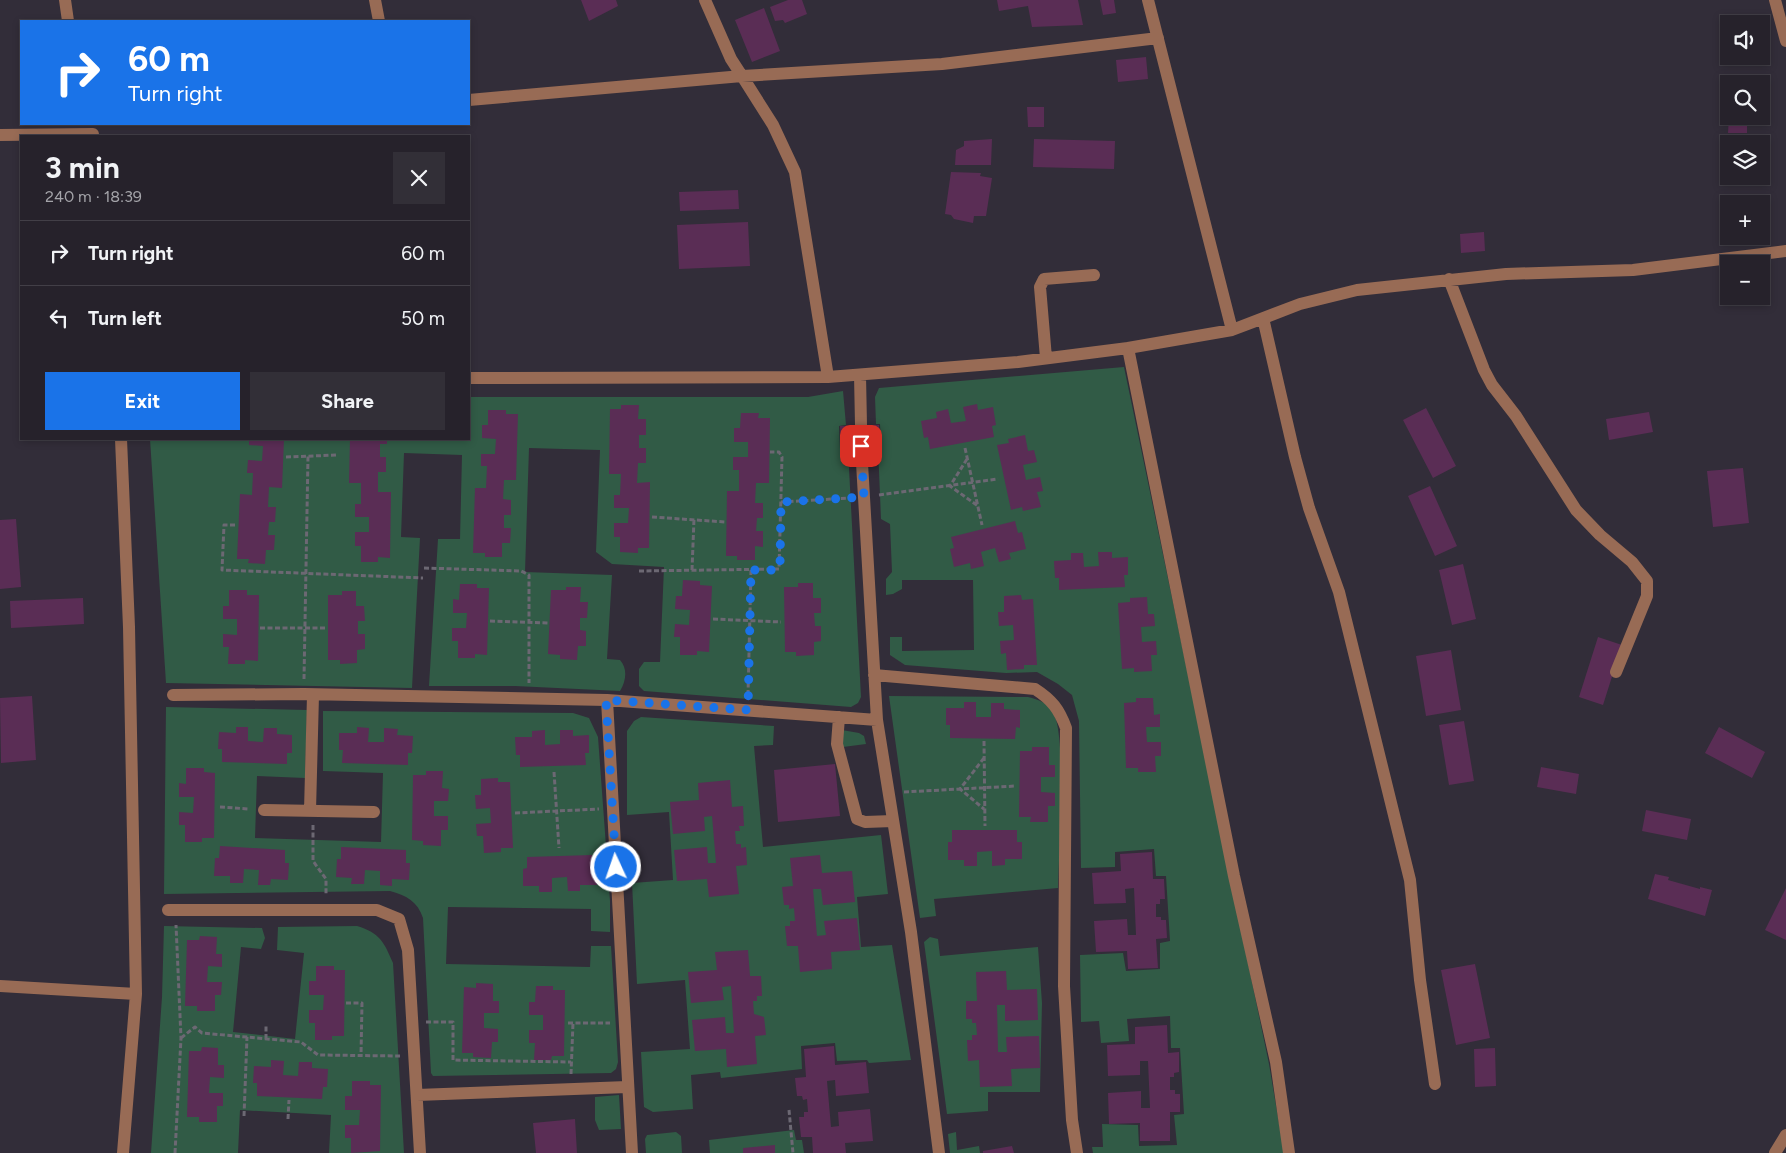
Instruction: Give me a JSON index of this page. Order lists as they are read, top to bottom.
{
  "page": {
    "map_buttons": ["+", "−"],
    "turn": ["60 m", "Turn right"],
    "heading": ["3 min", "240 m · 18:39"],
    "list": [
      {
        "name": "Turn right",
        "value": "60 m"
      },
      {
        "name": "Turn left",
        "value": "50 m"
      }
    ],
    "buttons": ["Exit", "Share"]
  }
}
